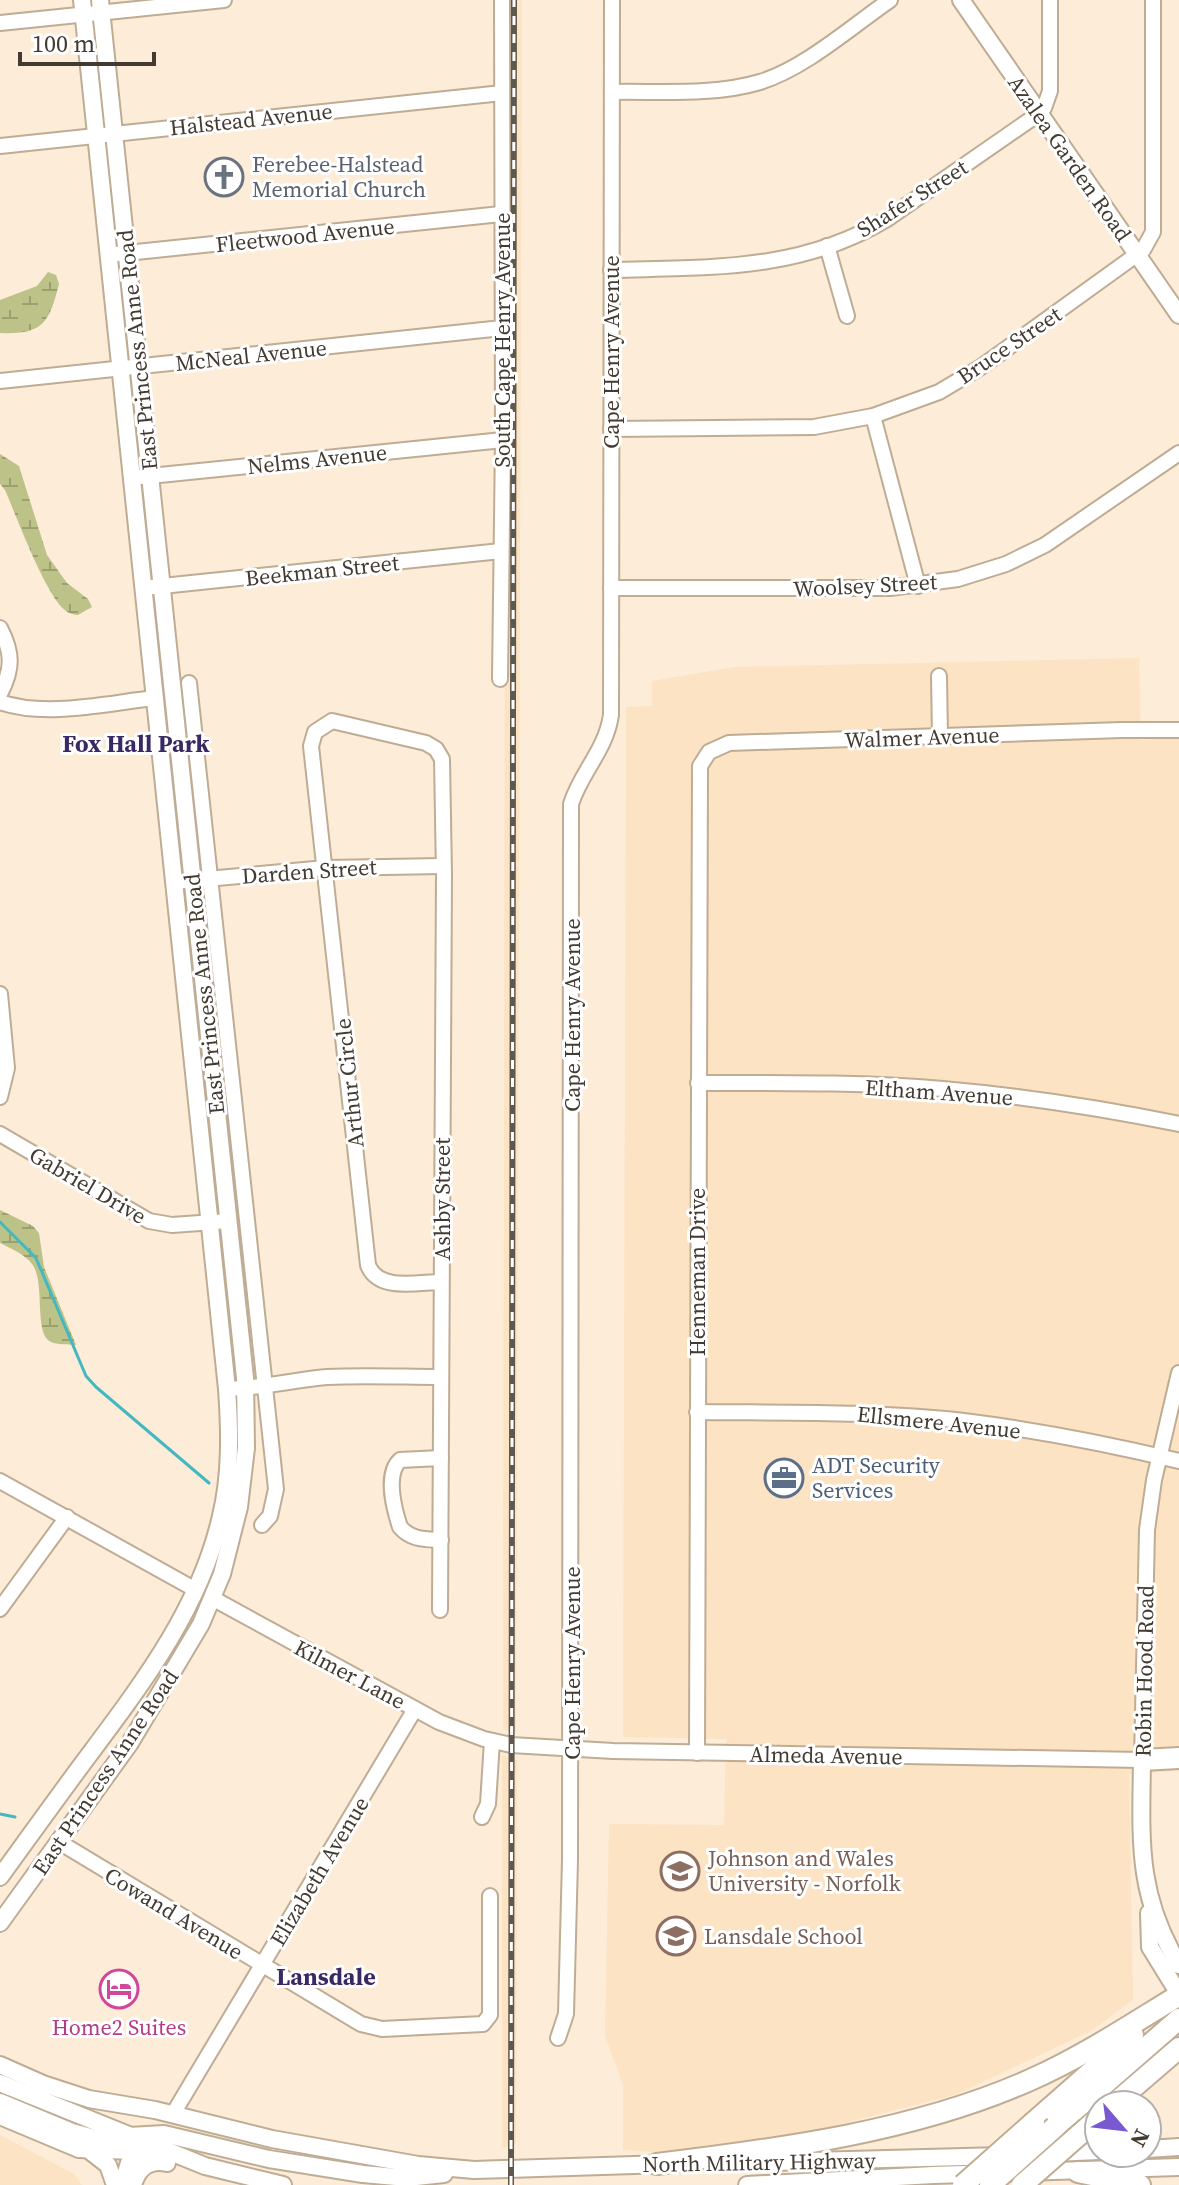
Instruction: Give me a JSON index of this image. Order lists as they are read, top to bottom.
{
  "streets": {
    "main road": [
      "Azalea Garden Road",
      "East Princess Anne Road",
      "Robin Hood Road",
      "North Military Highway"
    ],
    "street": [
      "Halstead Avenue",
      "Shafer Street",
      "Fleetwood Avenue",
      "South Cape Henry Avenue",
      "Bruce Street",
      "Cape Henry Avenue",
      "McNeal Avenue",
      "Nelms Avenue",
      "Beekman Street",
      "Woolsey Street",
      "Walmer Avenue",
      "Darden Street",
      "Arthur Circle",
      "Eltham Avenue",
      "Gabriel Drive",
      "Ashby Street",
      "Henneman Drive",
      "Ellsmere Avenue",
      "Kilmer Lane",
      "Almeda Avenue",
      "Elizabeth Avenue",
      "Cowand Avenue"
    ]
  },
  "crossings": [
    ["Halstead Avenue", "South Cape Henry Avenue"],
    ["Halstead Avenue", "East Princess Anne Road"],
    ["Azalea Garden Road", "Shafer Street"],
    ["Azalea Garden Road", "Bruce Street"],
    ["Shafer Street", "Cape Henry Avenue"],
    ["Fleetwood Avenue", "South Cape Henry Avenue"],
    ["Fleetwood Avenue", "East Princess Anne Road"],
    ["South Cape Henry Avenue", "McNeal Avenue"],
    ["South Cape Henry Avenue", "Nelms Avenue"],
    ["South Cape Henry Avenue", "Beekman Street"],
    ["Bruce Street", "Cape Henry Avenue"],
    ["East Princess Anne Road", "McNeal Avenue"],
    ["East Princess Anne Road", "Nelms Avenue"],
    ["East Princess Anne Road", "Beekman Street"],
    ["East Princess Anne Road", "Darden Street"],
    ["East Princess Anne Road", "Gabriel Drive"],
    ["East Princess Anne Road", "Kilmer Lane"],
    ["East Princess Anne Road", "Cowand Avenue"],
    ["Cape Henry Avenue", "Woolsey Street"],
    ["Cape Henry Avenue", "Almeda Avenue"],
    ["Walmer Avenue", "Henneman Drive"],
    ["Darden Street", "Arthur Circle"],
    ["Darden Street", "Ashby Street"],
    ["Arthur Circle", "Ashby Street"],
    ["Eltham Avenue", "Henneman Drive"],
    ["Henneman Drive", "Ellsmere Avenue"],
    ["Henneman Drive", "Almeda Avenue"],
    ["Ellsmere Avenue", "Robin Hood Road"],
    ["Robin Hood Road", "Almeda Avenue"],
    ["Kilmer Lane", "Almeda Avenue"],
    ["Kilmer Lane", "Elizabeth Avenue"],
    ["Elizabeth Avenue", "Cowand Avenue"],
    ["Elizabeth Avenue", "North Military Highway"]
  ],
  "districts": ["Fox Hall Park", "Lansdale"],
  "places": {
    "church": ["Ferebee-Halstead Memorial Church"],
    "office": ["ADT Security Services"],
    "school or university": ["Johnson and Wales University - Norfolk", "Lansdale School"],
    "hotel": ["Home2 Suites"]
  },
  "scale_bar": "100 m",
  "north": "bottom right"
}
